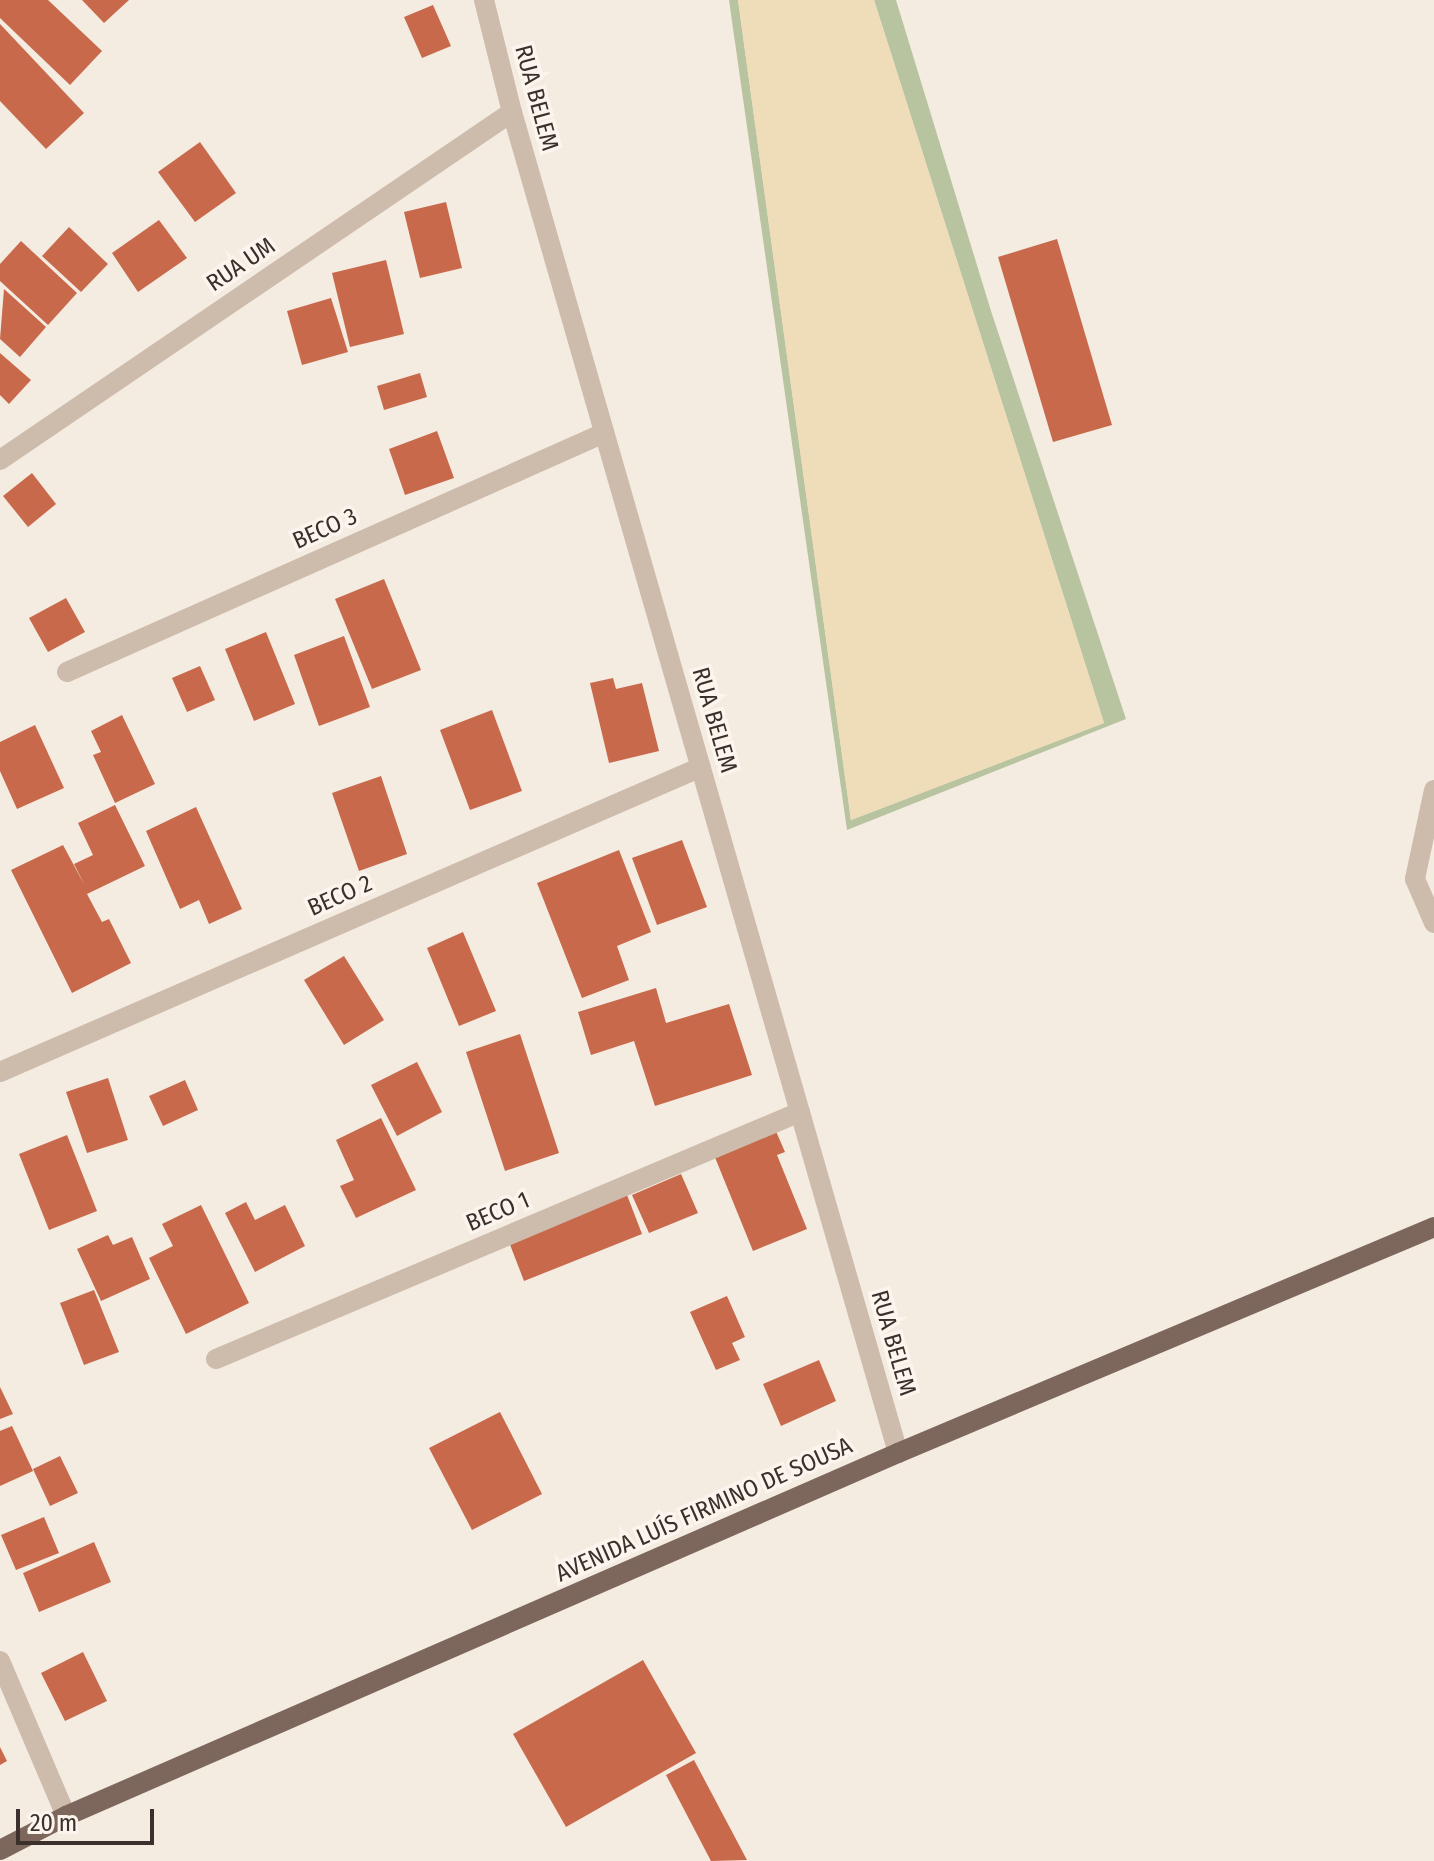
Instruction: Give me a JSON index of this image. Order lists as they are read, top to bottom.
{
  "streets": {
    "main road": ["AVENIDA LUÍS FIRMINO DE SOUSA"],
    "street": [
      "RUA BELEM",
      "RUA UM",
      "BECO 3",
      "BECO 2",
      "BECO 1"
    ]
  },
  "crossings": [
    ["RUA BELEM", "RUA UM"],
    ["RUA BELEM", "BECO 3"],
    ["RUA BELEM", "BECO 2"],
    ["RUA BELEM", "BECO 1"],
    ["RUA BELEM", "AVENIDA LUÍS FIRMINO DE SOUSA"]
  ],
  "scale_bar": "20 m"
}
